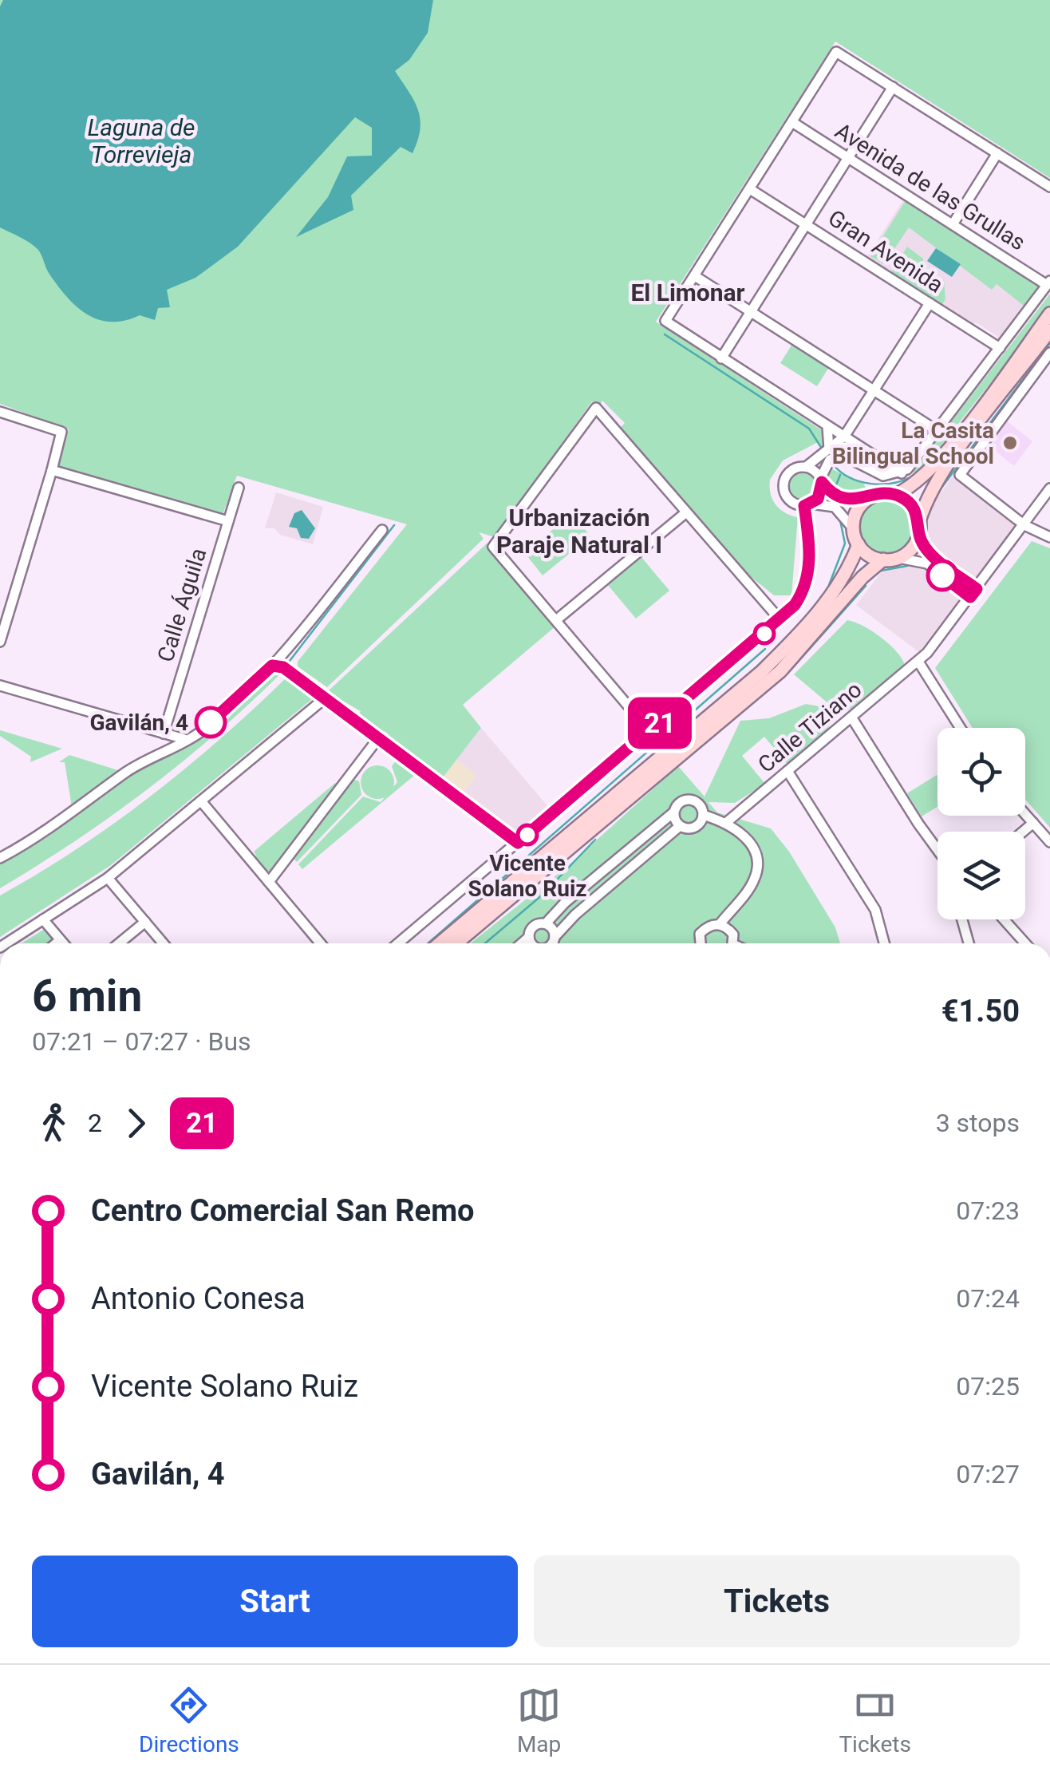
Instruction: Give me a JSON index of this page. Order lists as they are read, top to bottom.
{
  "streets": {
    "street": [
      "Avenida de las Grullas",
      "Gran Avenida",
      "Calle Águila",
      "Calle Tiziano"
    ]
  },
  "districts": ["El Limonar", "Urbanización Paraje Natural I"],
  "water": ["Laguna de Torrevieja"],
  "places": ["La Casita Bilingual School", "Gavilán, 4", "Vicente Solano Ruiz"],
  "lines": ["bus line 21"],
  "page": {
    "on_map": "21",
    "heading": ["6 min", "07:21 – 07:27 · Bus", "€1.50"],
    "legs": ["2", "21", "3 stops"],
    "list": [
      {
        "name": "Centro Comercial San Remo",
        "value": "07:23"
      },
      {
        "name": "Antonio Conesa",
        "value": "07:24"
      },
      {
        "name": "Vicente Solano Ruiz",
        "value": "07:25"
      },
      {
        "name": "Gavilán, 4",
        "value": "07:27"
      }
    ],
    "buttons": ["Start", "Tickets"],
    "tabs": ["Directions", "Map", "Tickets"]
  }
}
